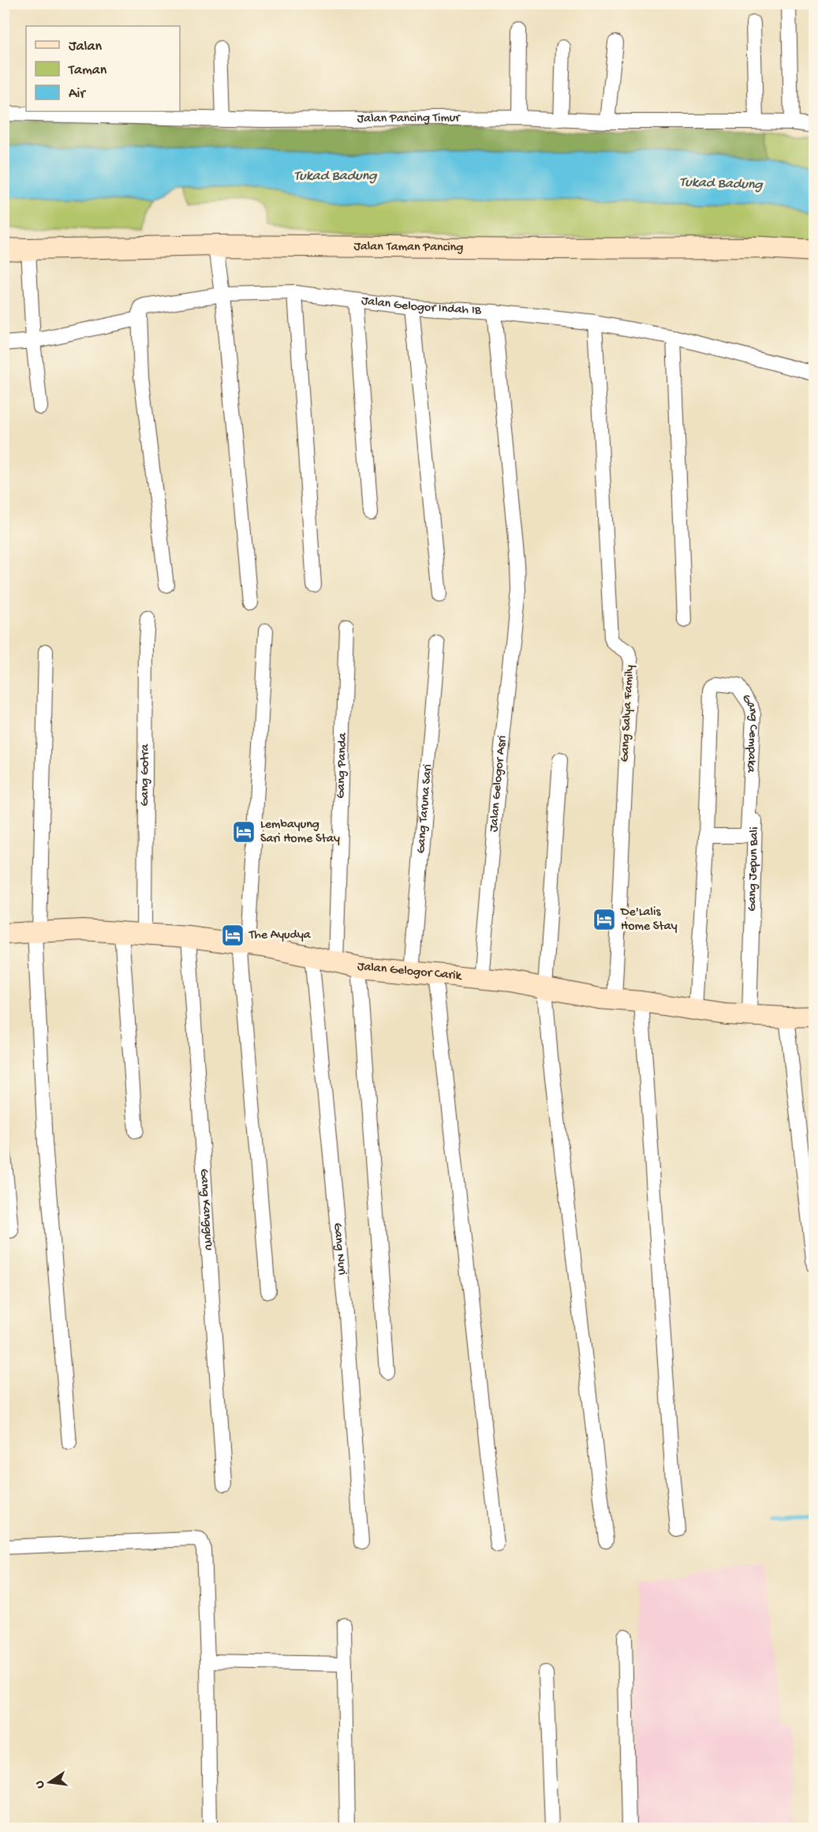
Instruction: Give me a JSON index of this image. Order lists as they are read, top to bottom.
{
  "streets": {
    "street": [
      "Jalan Pancing Timur",
      "Jalan Taman Pancing",
      "Jalan Gelogor Indah IB",
      "Gang Salya Family",
      "Gang Cempaka",
      "Gang Panda",
      "Gang Gotra",
      "Jalan Gelogor Asri",
      "Gang Taruna Sari",
      "Gang Jepun Bali",
      "Jalan Gelogor Carik",
      "Gang Kangguru",
      "Gang Nuri"
    ]
  },
  "crossings": [
    ["Jalan Gelogor Indah IB", "Gang Salya Family"],
    ["Jalan Gelogor Indah IB", "Jalan Gelogor Asri"],
    ["Gang Salya Family", "Jalan Gelogor Carik"],
    ["Gang Cempaka", "Jalan Gelogor Carik"],
    ["Gang Panda", "Jalan Gelogor Carik"],
    ["Gang Gotra", "Jalan Gelogor Carik"],
    ["Jalan Gelogor Asri", "Jalan Gelogor Carik"],
    ["Gang Taruna Sari", "Jalan Gelogor Carik"],
    ["Gang Jepun Bali", "Jalan Gelogor Carik"],
    ["Jalan Gelogor Carik", "Gang Kangguru"],
    ["Jalan Gelogor Carik", "Gang Nuri"]
  ],
  "water": ["Tukad Badung"],
  "places": {
    "hotel": ["Lembayung Sari Home Stay", "De'Lalis Home Stay", "The Ayudya"]
  },
  "legend": ["Jalan", "Taman", "Air"],
  "north": "left"
}
